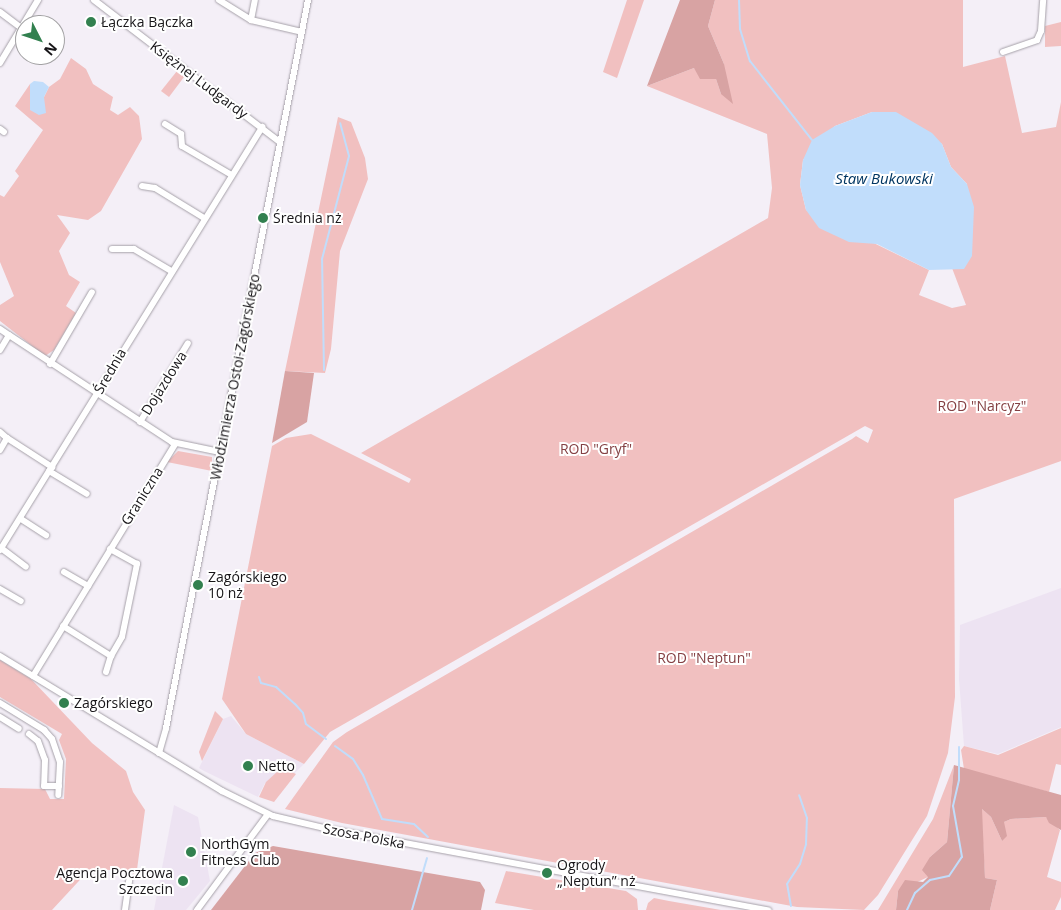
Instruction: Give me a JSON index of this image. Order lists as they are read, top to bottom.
{
  "streets": {
    "street": [
      "Księżnej Ludgardy",
      "Średnia",
      "Włodzimierza Ostoi-Zagórskiego",
      "Dojazdowa",
      "Graniczna",
      "Szosa Polska"
    ]
  },
  "crossings": [
    ["Księżnej Ludgardy", "Średnia"],
    ["Księżnej Ludgardy", "Włodzimierza Ostoi-Zagórskiego"],
    ["Średnia", "Dojazdowa"],
    ["Włodzimierza Ostoi-Zagórskiego", "Dojazdowa"],
    ["Włodzimierza Ostoi-Zagórskiego", "Szosa Polska"],
    ["Dojazdowa", "Graniczna"],
    ["Graniczna", "Szosa Polska"]
  ],
  "water": ["Staw Bukowski"],
  "parks": ["ROD \"Narcyz\"", "ROD \"Gryf\"", "ROD \"Neptun\""],
  "places": [
    "Łączka Bączka",
    "Średnia nż",
    "Zagórskiego 10 nż",
    "Zagórskiego",
    "Netto",
    "NorthGym Fitness Club",
    "Ogrody „Neptun” nż",
    "Agencja Pocztowa Szczecin"
  ],
  "north": "bottom right"
}
